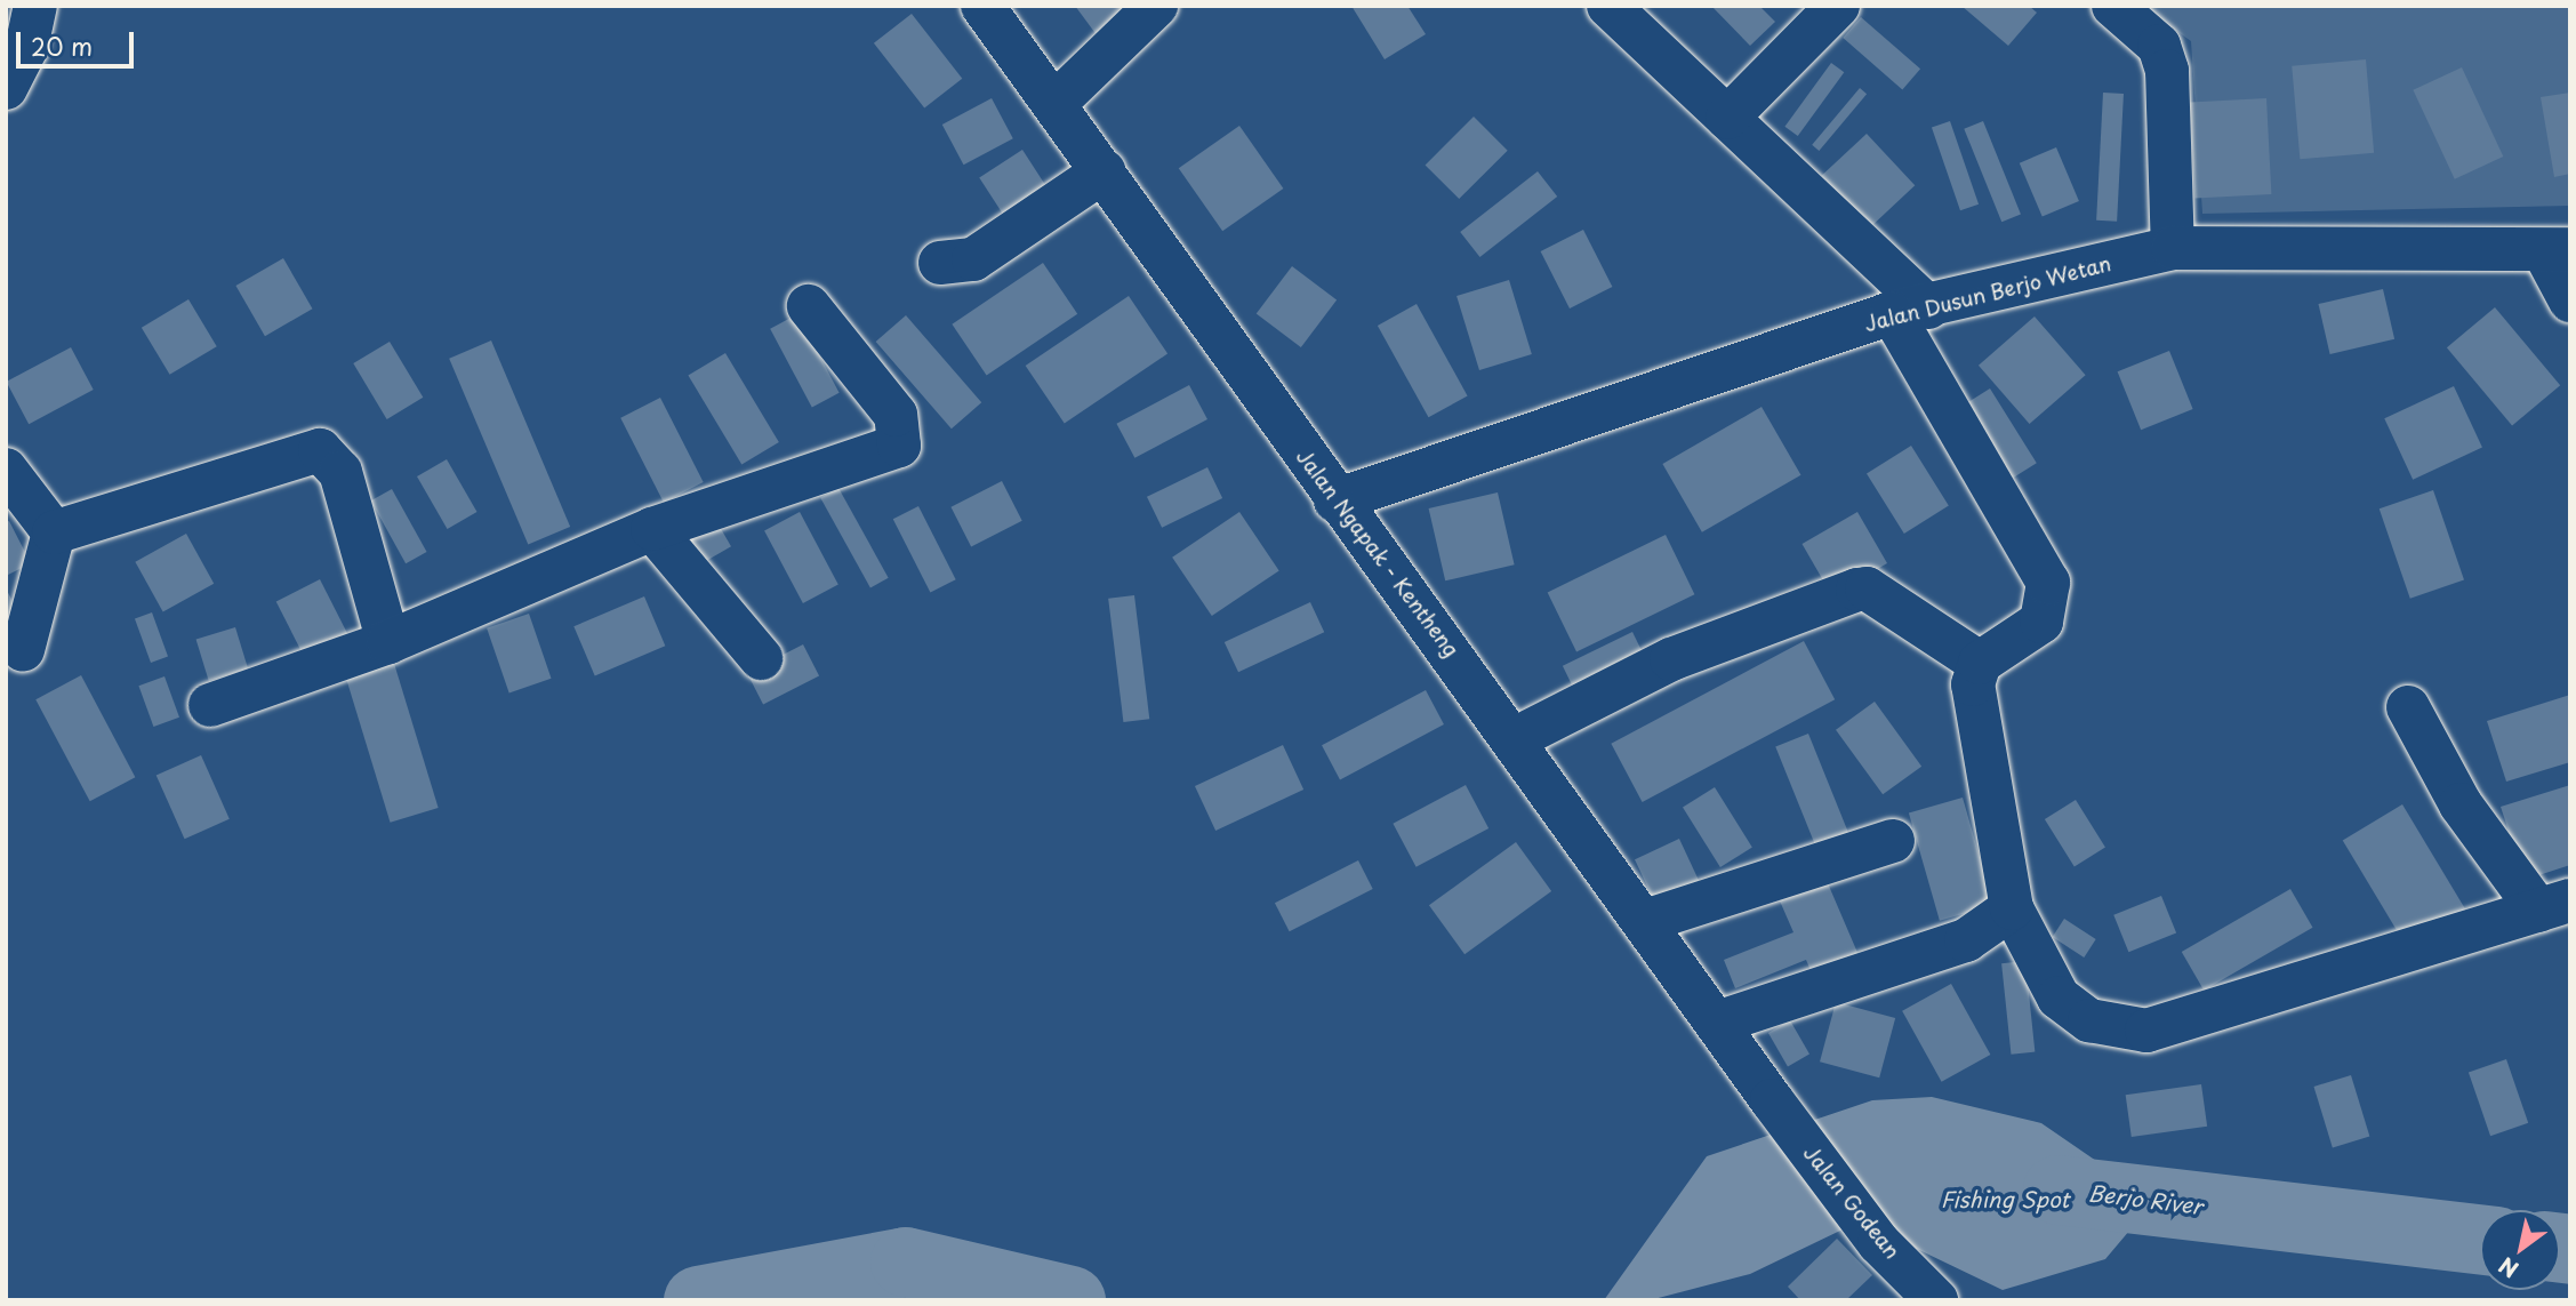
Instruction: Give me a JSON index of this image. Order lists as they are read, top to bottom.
{
  "streets": {
    "street": ["Jalan Dusun Berjo Wetan", "Jalan Ngapak - Kentheng", "Jalan Godean"]
  },
  "crossings": [
    ["Jalan Dusun Berjo Wetan", "Jalan Ngapak - Kentheng"],
    ["Jalan Ngapak - Kentheng", "Jalan Godean"]
  ],
  "water": ["Fishing Spot", "Berjo River"],
  "scale_bar": "20 m",
  "north": "bottom left"
}
